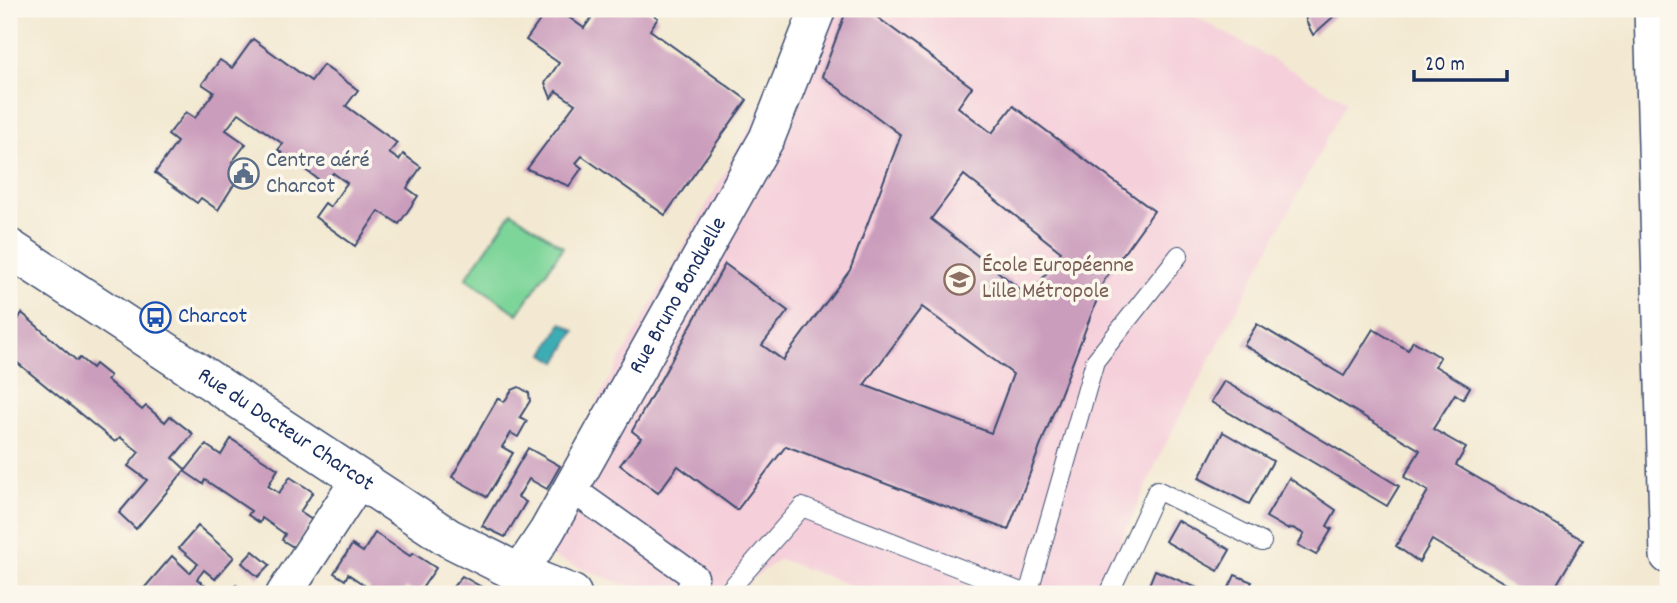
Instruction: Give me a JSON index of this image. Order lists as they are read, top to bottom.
{
  "streets": {
    "street": ["Rue Bruno Bonduelle", "Rue du Docteur Charcot"]
  },
  "crossings": [
    ["Rue Bruno Bonduelle", "Rue du Docteur Charcot"]
  ],
  "places": {
    "public building": ["Centre aéré Charcot"],
    "school or university": ["École Européenne Lille Métropole"],
    "bus stop": ["Charcot"]
  },
  "scale_bar": "20 m"
}
